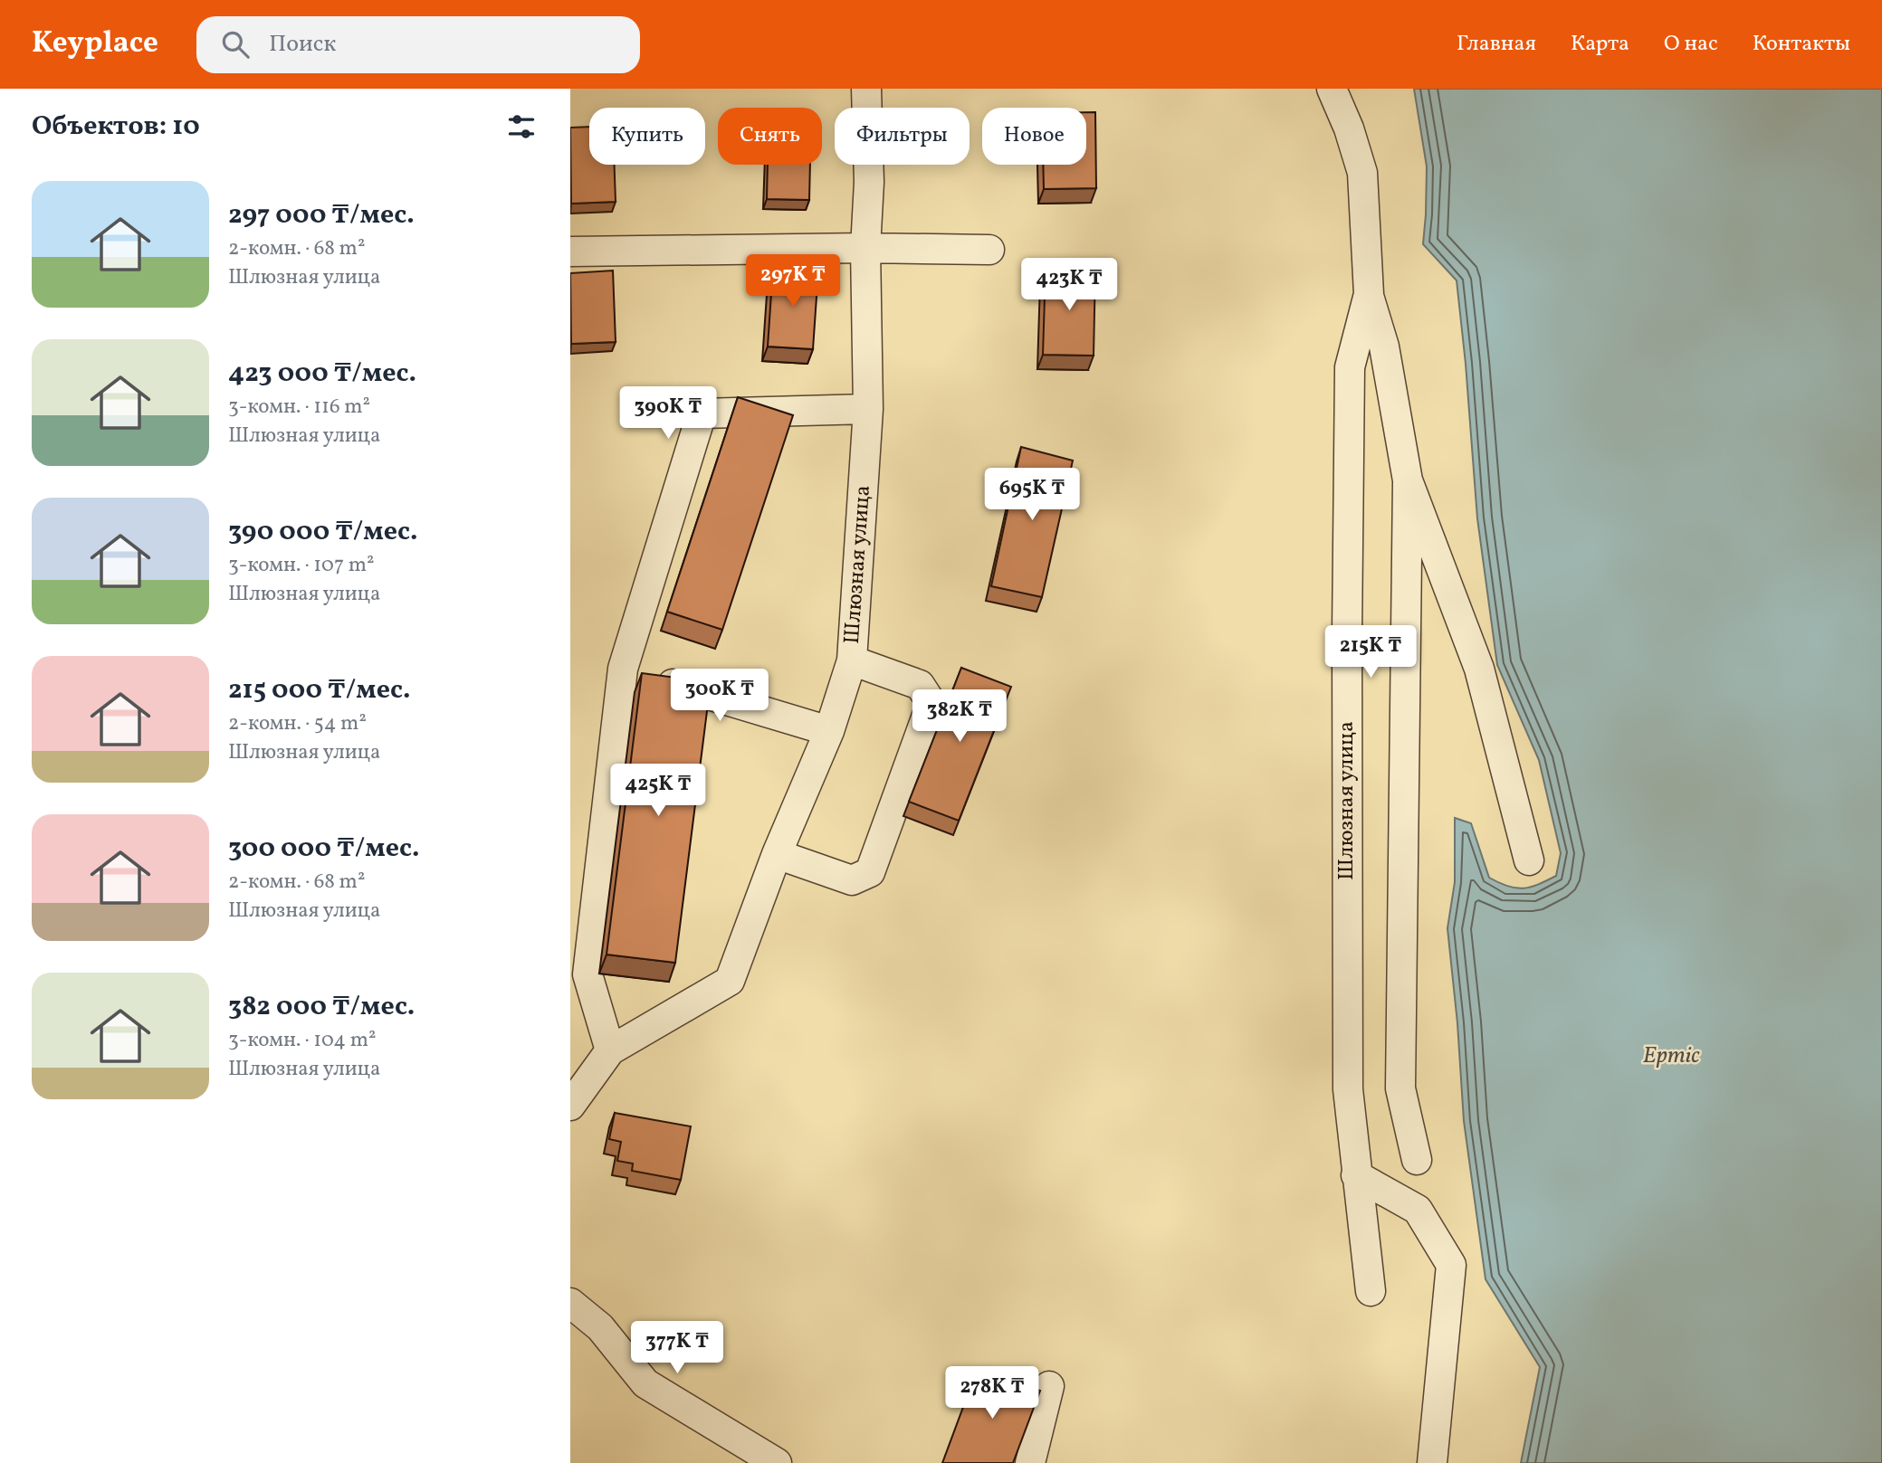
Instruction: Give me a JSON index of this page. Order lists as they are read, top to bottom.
{
  "streets": {
    "street": ["Шлюзная улица"]
  },
  "water": ["Ертіс"],
  "page": {
    "header": "Keyplace",
    "search": "Поиск",
    "nav": [
      "Главная",
      "Карта",
      "О нас",
      "Контакты"
    ],
    "heading": "Объектов: 10",
    "chip": [
      "Купить",
      "Снять",
      "Фильтры",
      "Новое"
    ],
    "list": [
      {
        "name": "297 000 ₸/мес.",
        "note": "2-комн. · 68 m² · Шлюзная улица"
      },
      {
        "name": "423 000 ₸/мес.",
        "note": "3-комн. · 116 m² · Шлюзная улица"
      },
      {
        "name": "390 000 ₸/мес.",
        "note": "3-комн. · 107 m² · Шлюзная улица"
      },
      {
        "name": "215 000 ₸/мес.",
        "note": "2-комн. · 54 m² · Шлюзная улица"
      },
      {
        "name": "300 000 ₸/мес.",
        "note": "2-комн. · 68 m² · Шлюзная улица"
      },
      {
        "name": "382 000 ₸/мес.",
        "note": "3-комн. · 104 m² · Шлюзная улица"
      }
    ],
    "price": [
      "297K ₸",
      "423K ₸",
      "390K ₸",
      "695K ₸",
      "215K ₸",
      "300K ₸",
      "382K ₸",
      "425K ₸",
      "377K ₸",
      "278K ₸"
    ]
  }
}
